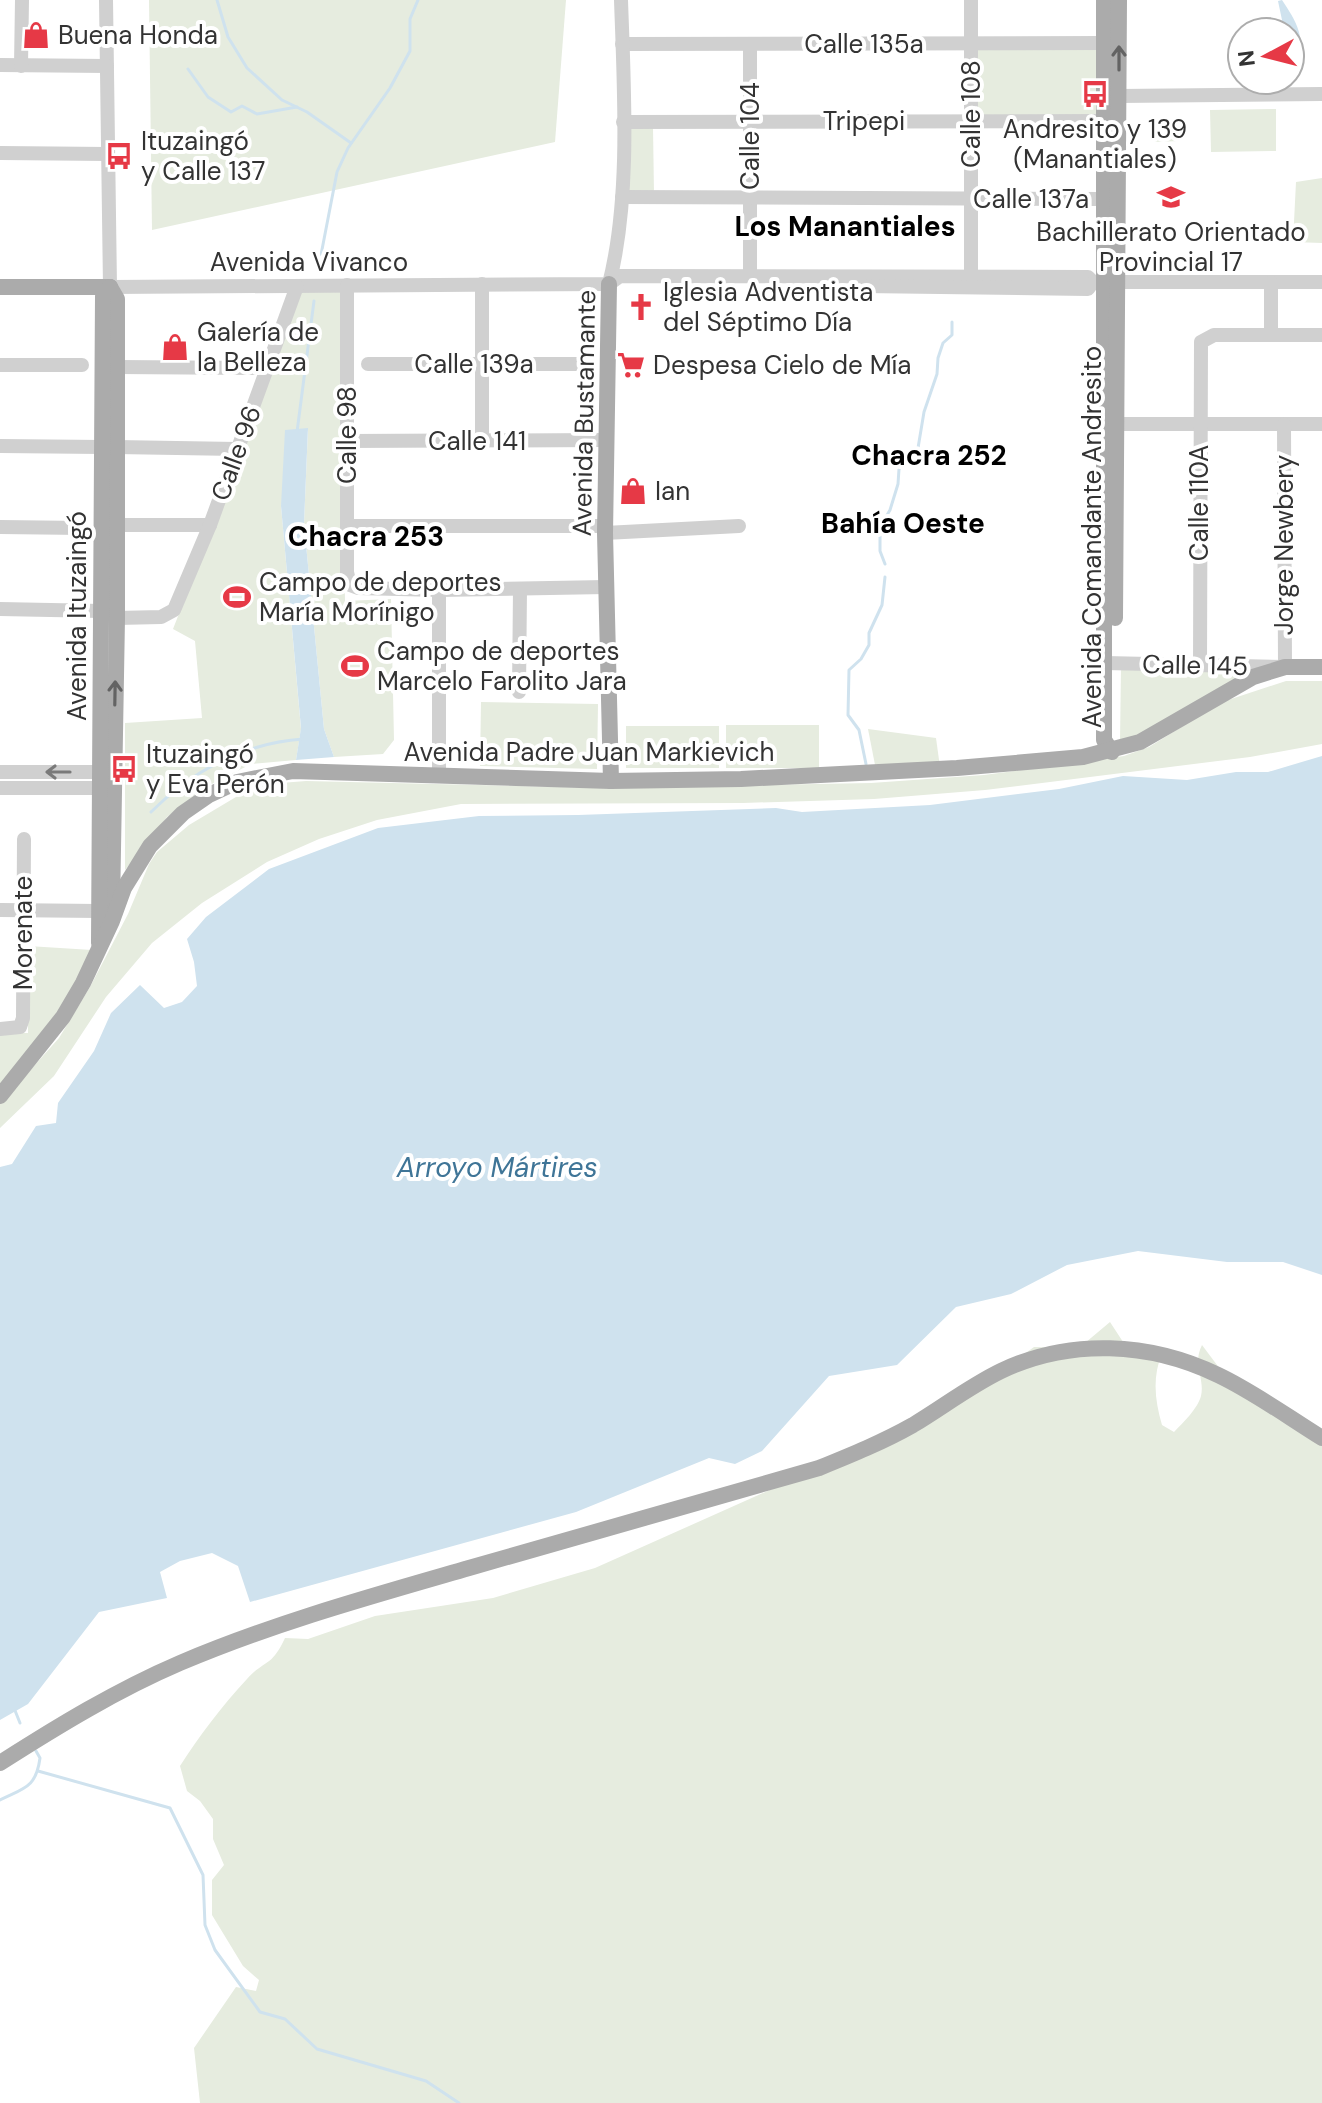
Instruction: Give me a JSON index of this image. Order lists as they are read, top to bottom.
{
  "streets": {
    "main road": [
      "Avenida Vivanco",
      "Avenida Bustamante",
      "Avenida Comandante Andresito",
      "Avenida Ituzaingó",
      "Avenida Padre Juan Markievich"
    ],
    "street": [
      "Calle 135a",
      "Calle 108",
      "Tripepi",
      "Calle 104",
      "Calle 137a",
      "Calle 139a",
      "Calle 98",
      "Calle 141",
      "Calle 96",
      "Calle 110A",
      "Jorge Newbery",
      "Calle 145",
      "Morenate"
    ]
  },
  "crossings": [
    ["Calle 135a", "Calle 108"],
    ["Calle 135a", "Calle 104"],
    ["Calle 135a", "Avenida Bustamante"],
    ["Calle 135a", "Avenida Comandante Andresito"],
    ["Calle 108", "Tripepi"],
    ["Calle 108", "Calle 137a"],
    ["Calle 108", "Avenida Vivanco"],
    ["Tripepi", "Calle 104"],
    ["Tripepi", "Avenida Bustamante"],
    ["Tripepi", "Avenida Comandante Andresito"],
    ["Calle 104", "Calle 137a"],
    ["Calle 104", "Avenida Vivanco"],
    ["Calle 137a", "Avenida Bustamante"],
    ["Calle 137a", "Avenida Comandante Andresito"],
    ["Avenida Vivanco", "Avenida Bustamante"],
    ["Avenida Vivanco", "Calle 98"],
    ["Avenida Vivanco", "Calle 96"],
    ["Avenida Vivanco", "Avenida Comandante Andresito"],
    ["Avenida Vivanco", "Avenida Ituzaingó"],
    ["Avenida Bustamante", "Calle 141"],
    ["Avenida Bustamante", "Avenida Padre Juan Markievich"],
    ["Calle 98", "Calle 141"],
    ["Calle 96", "Avenida Ituzaingó"],
    ["Calle 110A", "Calle 145"],
    ["Avenida Comandante Andresito", "Calle 145"],
    ["Avenida Comandante Andresito", "Avenida Padre Juan Markievich"],
    ["Jorge Newbery", "Calle 145"],
    ["Jorge Newbery", "Avenida Padre Juan Markievich"],
    ["Avenida Ituzaingó", "Avenida Padre Juan Markievich"],
    ["Calle 145", "Avenida Padre Juan Markievich"]
  ],
  "districts": [
    "Los Manantiales",
    "Chacra 252",
    "Bahía Oeste",
    "Chacra 253"
  ],
  "water": ["Arroyo Mártires"],
  "places": {
    "shop": ["Buena Honda", "Galería de la Belleza", "Ian"],
    "bus stop": ["Andresito y 139 (Manantiales)", "Ituzaingó y Calle 137", "Ituzaingó y Eva Perón"],
    "school or university": ["Bachillerato Orientado Provincial 17"],
    "church": ["Iglesia Adventista del Séptimo Día"],
    "supermarket": ["Despesa Cielo de Mía"],
    "sports": ["Campo de deportes María Morínigo", "Campo de deportes Marcelo Farolito Jara"]
  },
  "north": "left"
}
